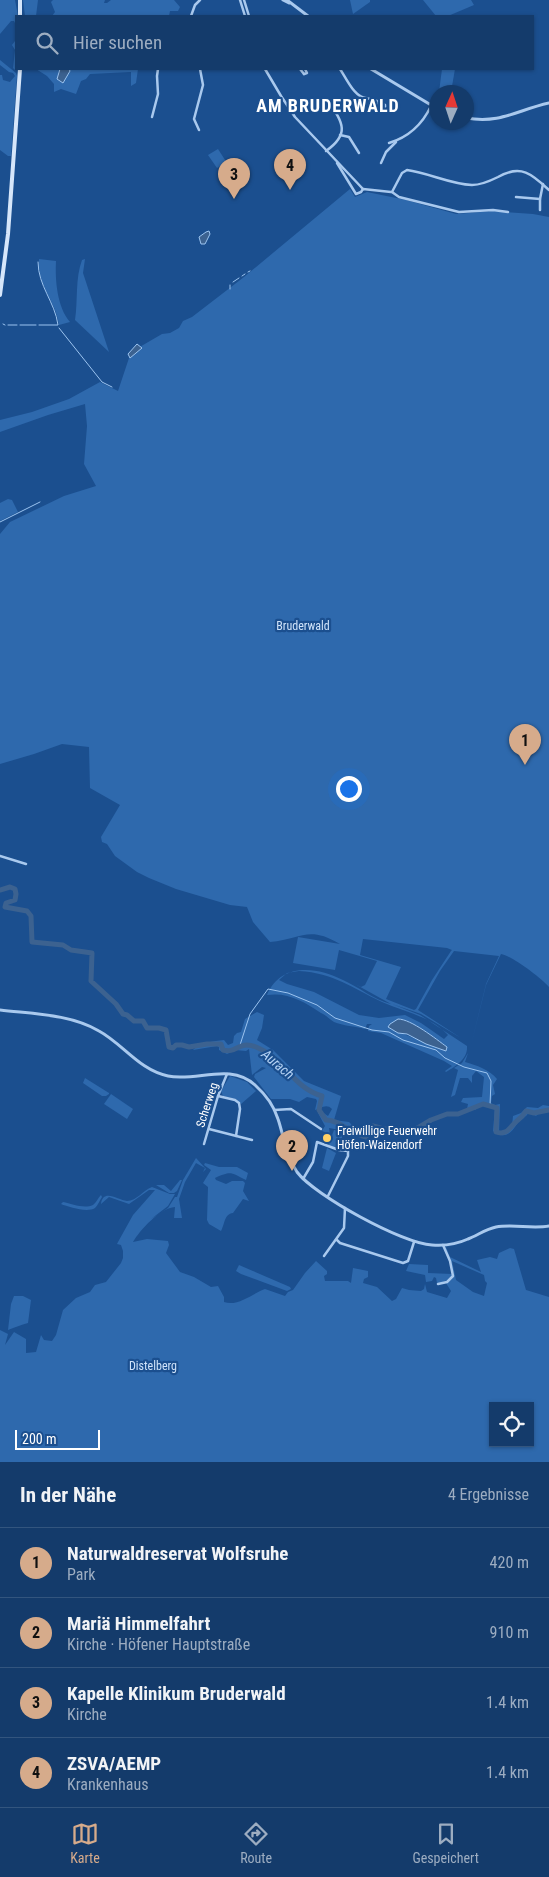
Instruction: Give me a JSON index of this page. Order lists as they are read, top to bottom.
{
  "streets": {
    "street": ["Scherweg"]
  },
  "districts": ["AM BRUDERWALD"],
  "water": ["Aurach"],
  "parks": ["Bruderwald", "Distelberg"],
  "places": ["Freiwillige Feuerwehr Höfen-Waizendorf"],
  "scale_bar": "200 m",
  "north": "top",
  "page": {
    "search": "Hier suchen",
    "pins": [
      "4",
      "3",
      "1",
      "2"
    ],
    "scale": "200 m",
    "heading": ["In der Nähe", "4 Ergebnisse"],
    "list": [
      {
        "mark": "1",
        "name": "Naturwaldreservat Wolfsruhe",
        "note": "Park",
        "value": "420 m"
      },
      {
        "mark": "2",
        "name": "Mariä Himmelfahrt",
        "note": "Kirche · Höfener Hauptstraße",
        "value": "910 m"
      },
      {
        "mark": "3",
        "name": "Kapelle Klinikum Bruderwald",
        "note": "Kirche",
        "value": "1.4 km"
      },
      {
        "mark": "4",
        "name": "ZSVA/AEMP",
        "note": "Krankenhaus",
        "value": "1.4 km"
      }
    ],
    "nav": ["Karte", "Route", "Gespeichert"]
  }
}
